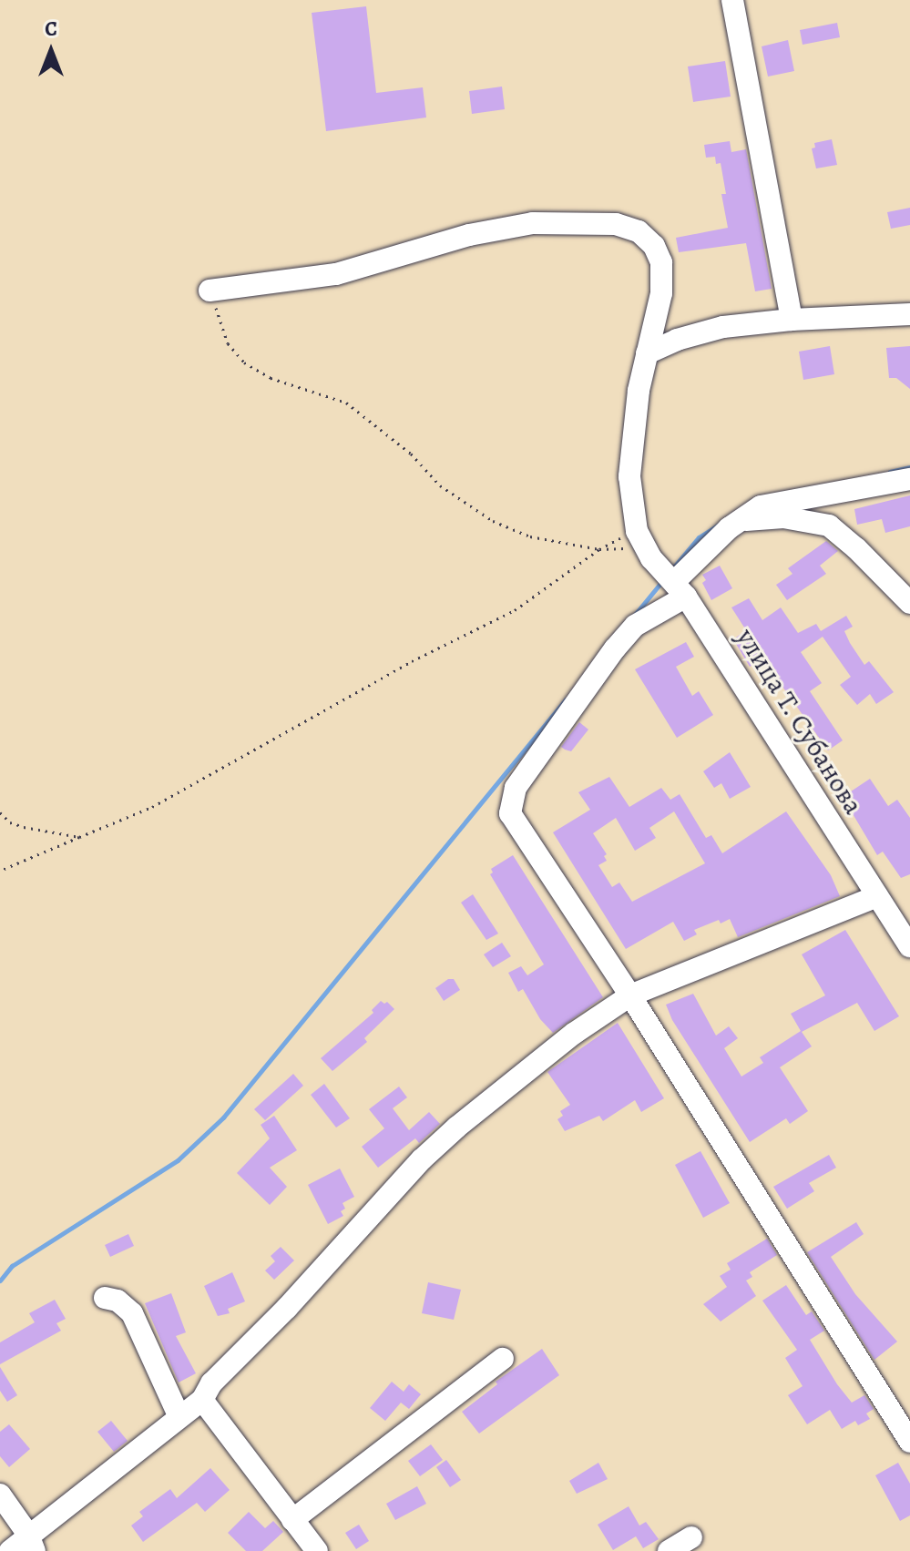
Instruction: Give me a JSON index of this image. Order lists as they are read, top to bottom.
{
  "streets": {
    "street": ["улица Т. Субанова"]
  },
  "north": "top"
}
